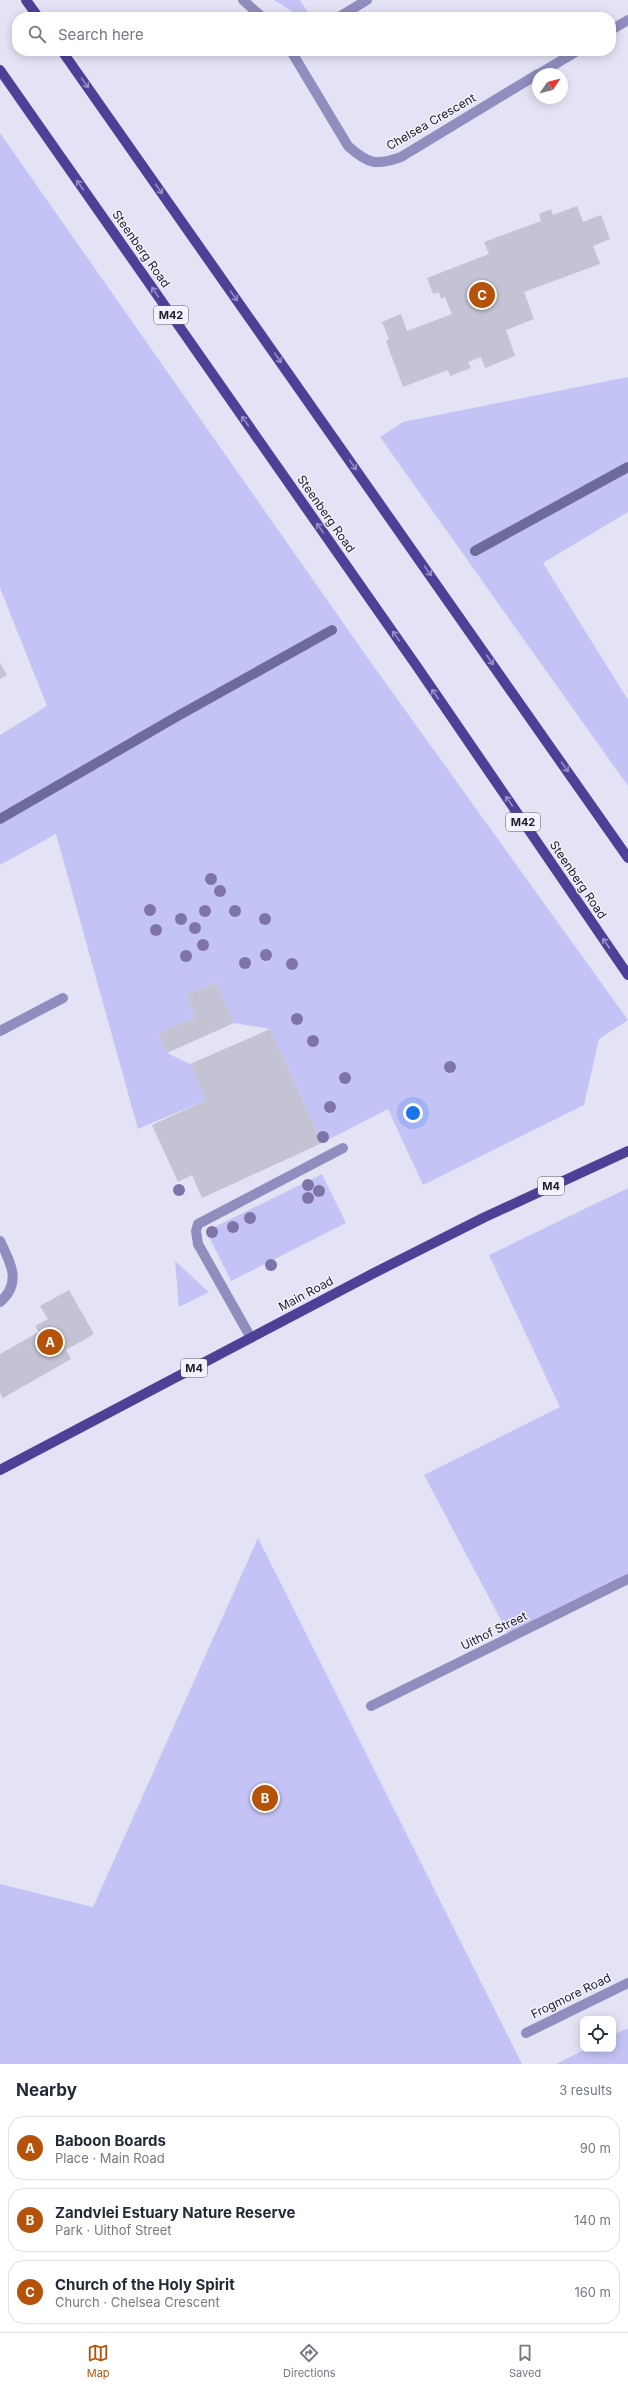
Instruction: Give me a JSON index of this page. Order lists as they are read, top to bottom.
{
  "streets": {
    "main road": [
      "Steenberg Road",
      "M42",
      "M4",
      "Main Road"
    ],
    "street": ["Chelsea Crescent", "Uithof Street", "Frogmore Road"]
  },
  "north": "top right",
  "page": {
    "search": "Search here",
    "pins": ["C", "A", "B"],
    "heading": ["Nearby", "3 results"],
    "list": [
      {
        "mark": "A",
        "name": "Baboon Boards",
        "note": "Place · Main Road",
        "value": "90 m"
      },
      {
        "mark": "B",
        "name": "Zandvlei Estuary Nature Reserve",
        "note": "Park · Uithof Street",
        "value": "140 m"
      },
      {
        "mark": "C",
        "name": "Church of the Holy Spirit",
        "note": "Church · Chelsea Crescent",
        "value": "160 m"
      }
    ],
    "nav": ["Map", "Directions", "Saved"]
  }
}
